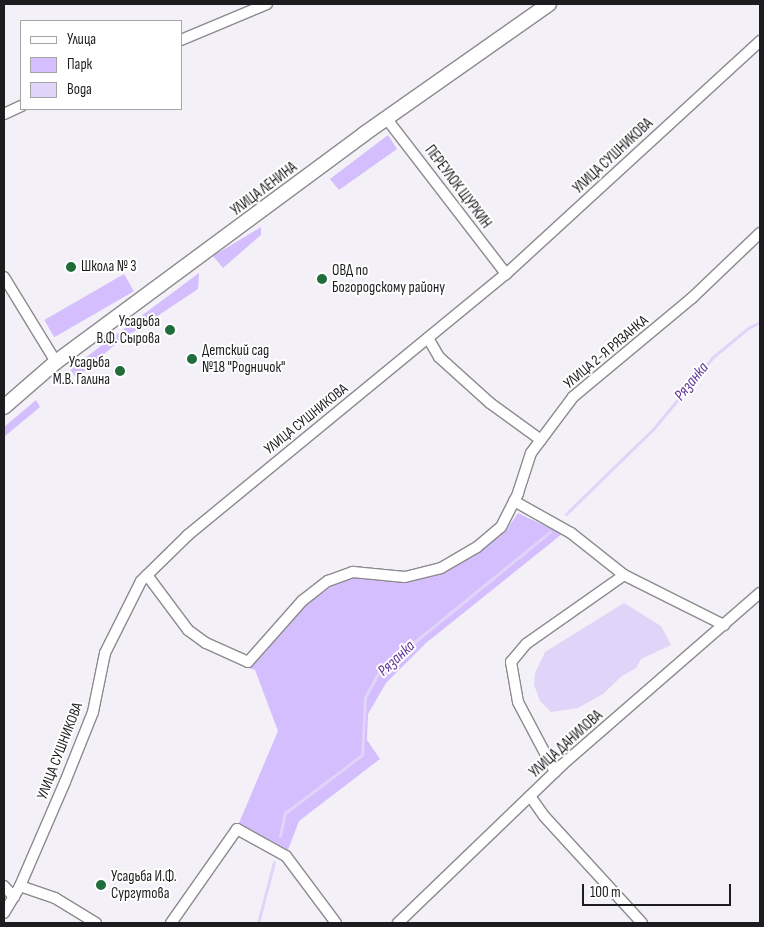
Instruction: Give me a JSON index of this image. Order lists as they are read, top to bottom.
{
  "streets": {
    "main road": ["УЛИЦА ЛЕНИНА"],
    "street": [
      "УЛИЦА СУШНИКОВА",
      "ПЕРЕУЛОК ЩУРКИН",
      "УЛИЦА 2-Я РЯЗАНКА",
      "УЛИЦА ДАНИЛОВА"
    ]
  },
  "crossings": [
    ["УЛИЦА СУШНИКОВА", "ПЕРЕУЛОК ЩУРКИН"],
    ["УЛИЦА СУШНИКОВА", "УЛИЦА 2-Я РЯЗАНКА"],
    ["ПЕРЕУЛОК ЩУРКИН", "УЛИЦА ЛЕНИНА"]
  ],
  "water": ["Рязанка"],
  "places": [
    "Школа № 3",
    "ОВД по Богородскому району",
    "Усадьба В.Ф. Сырова",
    "Детский сад №18 \"Родничок\"",
    "Усадьба М.В. Галина",
    "Усадьба И.Ф. Сургутова"
  ],
  "legend": ["Улица", "Парк", "Вода"],
  "scale_bar": "100 m"
}
